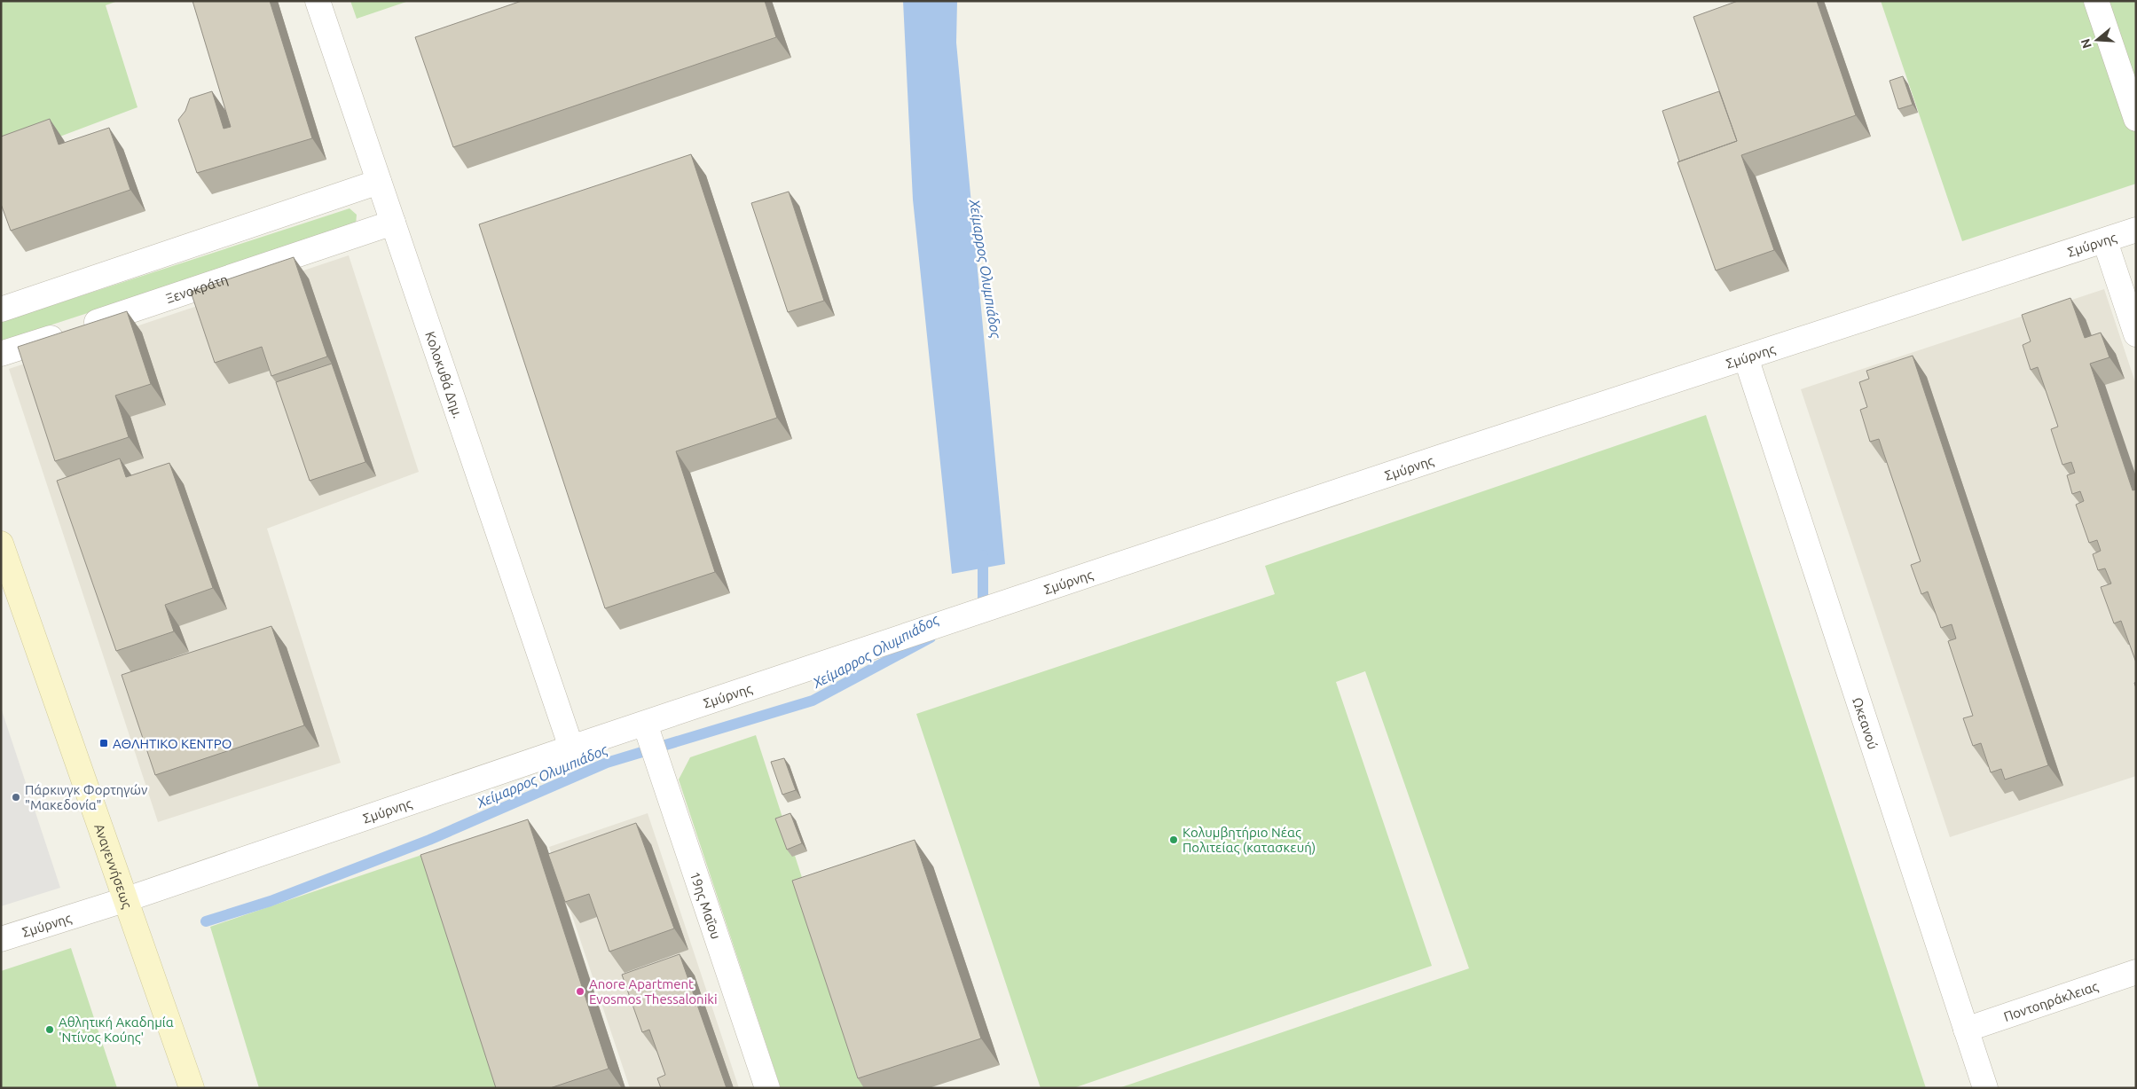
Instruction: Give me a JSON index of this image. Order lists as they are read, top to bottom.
{
  "streets": {
    "street": [
      "Σμύρνης",
      "Ξενοκράτη",
      "Κολοκυθά Δημ.",
      "Ωκεανού",
      "Αναγεννήσεως",
      "19ης Μαΐου",
      "Ποντοηράκλειας"
    ]
  },
  "crossings": [
    ["Σμύρνης", "Κολοκυθά Δημ."],
    ["Σμύρνης", "Ωκεανού"],
    ["Σμύρνης", "Αναγεννήσεως"],
    ["Σμύρνης", "19ης Μαΐου"],
    ["Ξενοκράτη", "Κολοκυθά Δημ."],
    ["Ωκεανού", "Ποντοηράκλειας"]
  ],
  "water": ["Χείμαρρος Ολυμπιάδος"],
  "places": {
    "transit": ["ΑΘΛΗΤΙΚΟ ΚΕΝΤΡΟ"],
    "other": [
      "Πάρκινγκ Φορτηγών \"Μακεδονία\"",
      "Κολυμβητήριο Νέας Πολιτείας (κατασκευή)",
      "Anore Apartment Evosmos Thessaloniki",
      "Αθλητική Ακαδημία 'Ντίνος Κούης'"
    ]
  },
  "north": "left"
}
